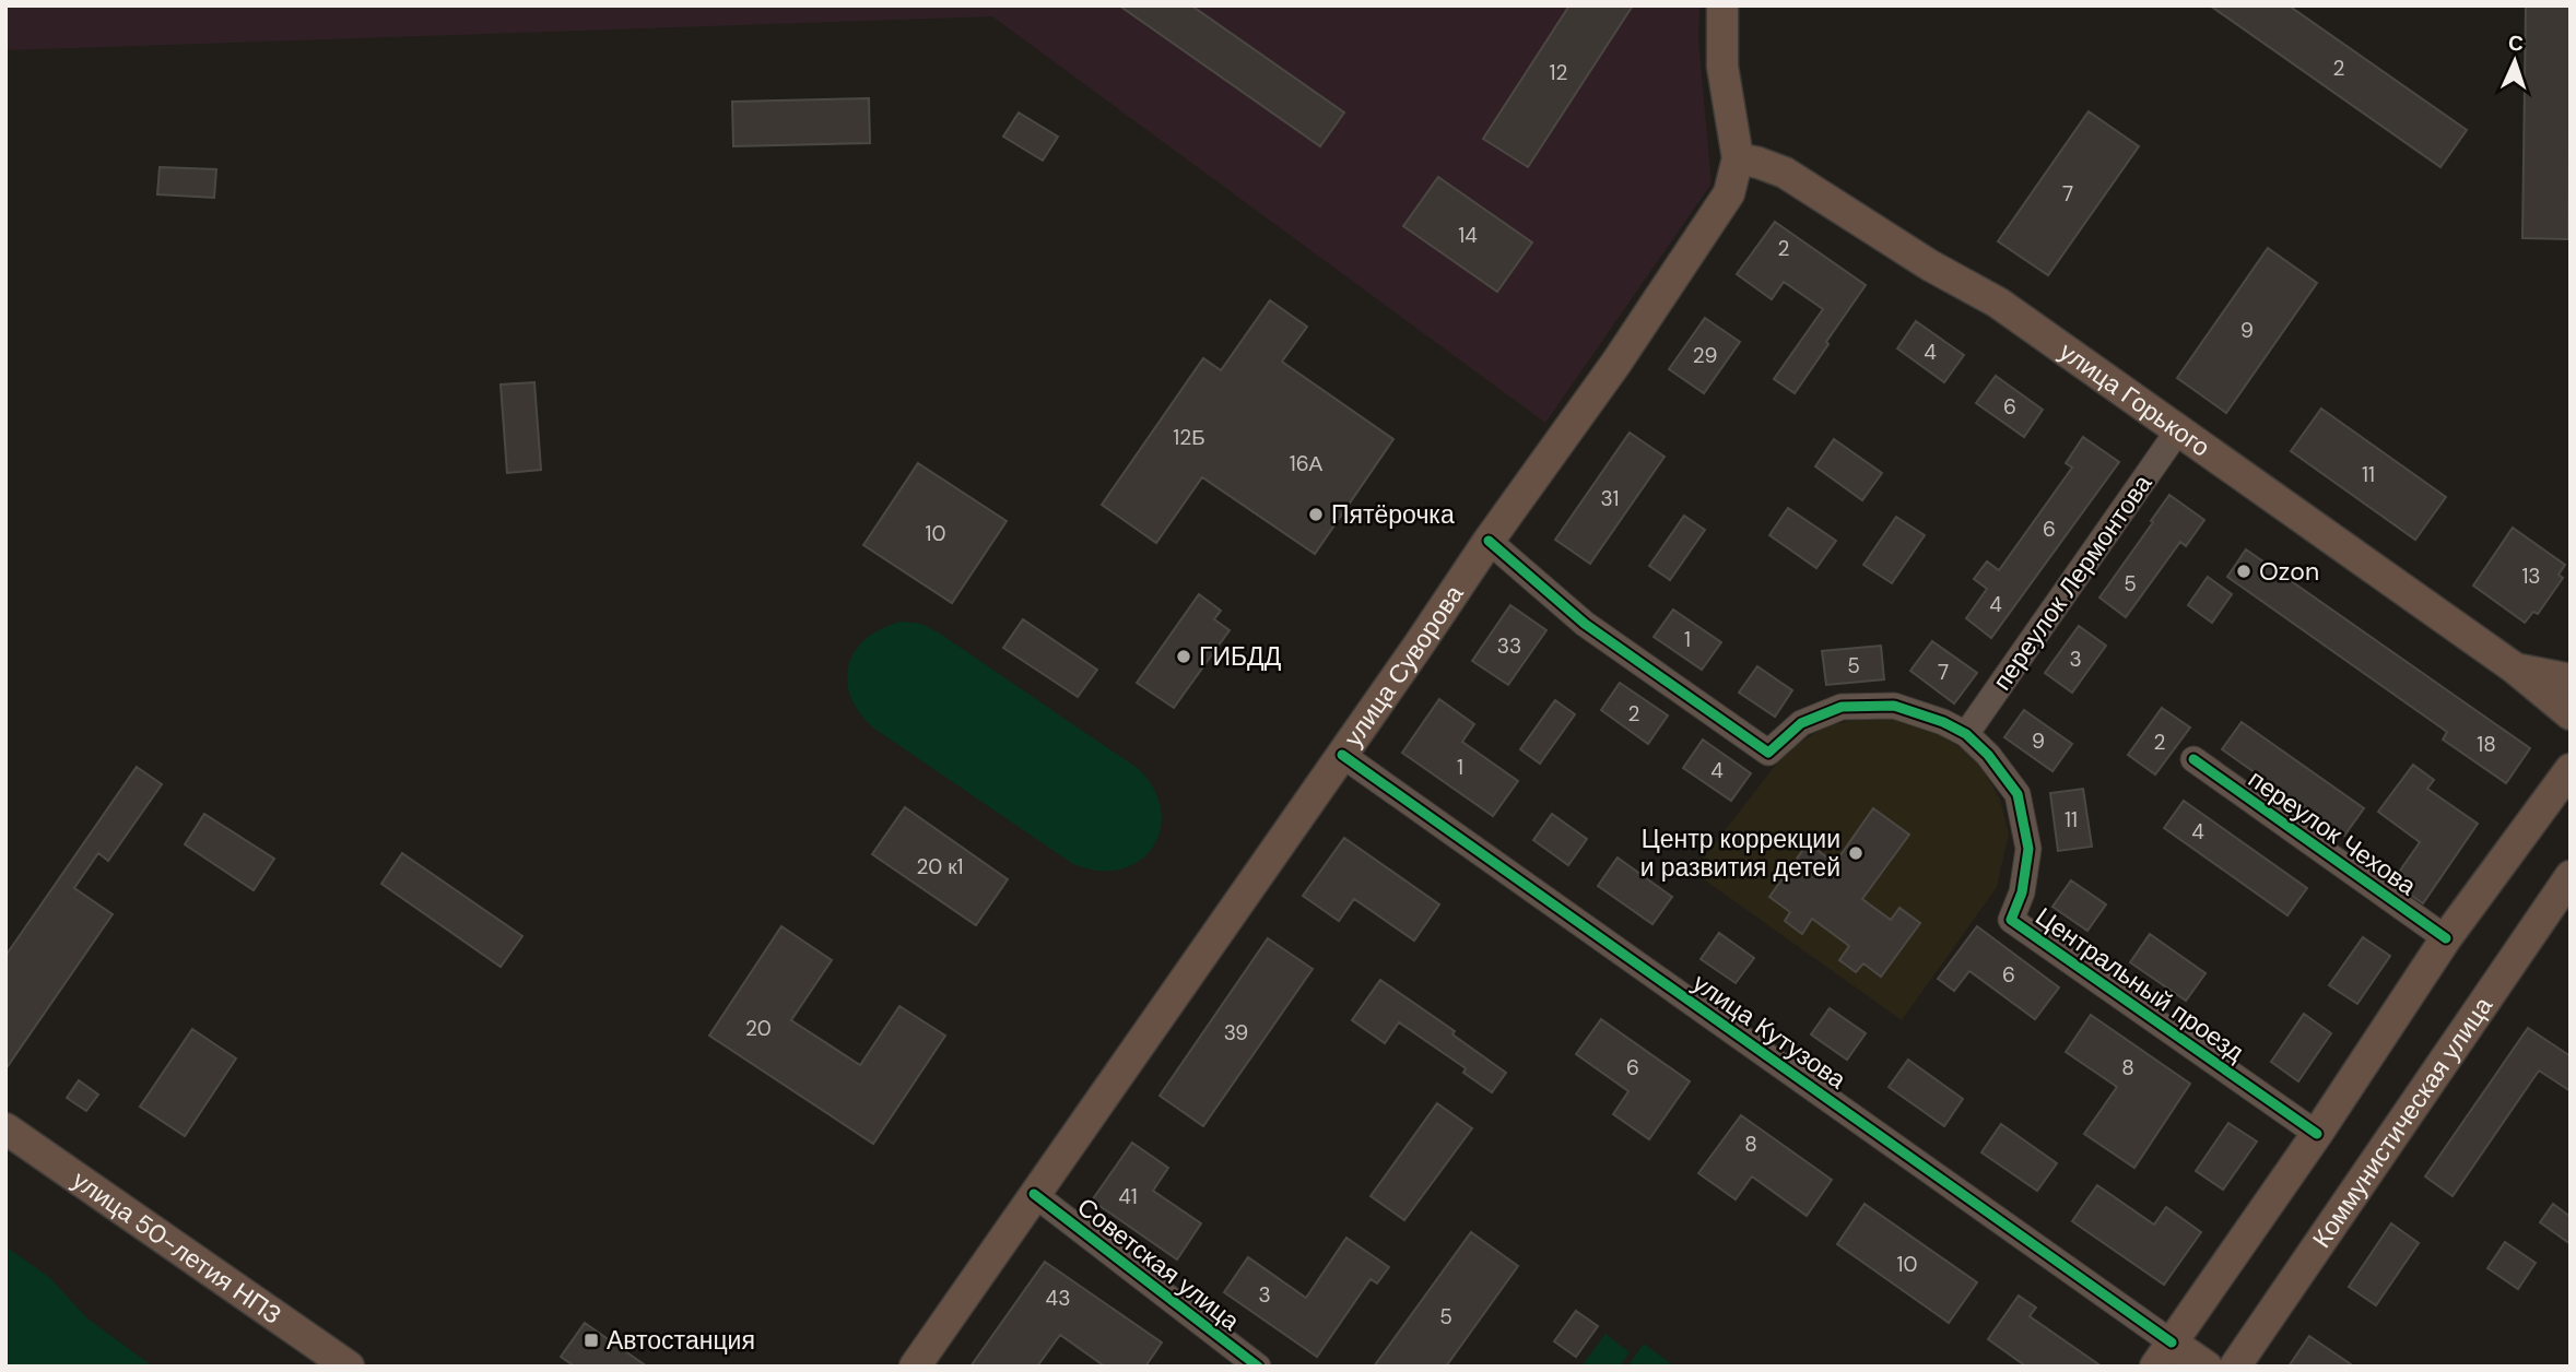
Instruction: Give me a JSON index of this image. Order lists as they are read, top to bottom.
{
  "streets": {
    "main road": [
      "улица Горького",
      "улица Суворова",
      "улица Кутузова",
      "Коммунистическая улица",
      "улица 50-летия НПЗ"
    ],
    "street": [
      "переулок Лермонтова",
      "переулок Чехова",
      "Центральный проезд",
      "Советская улица"
    ]
  },
  "crossings": [
    ["улица Горького", "переулок Лермонтова"],
    ["улица Горького", "улица Суворова"],
    ["переулок Лермонтова", "Центральный проезд"],
    ["улица Суворова", "Центральный проезд"],
    ["улица Суворова", "улица Кутузова"],
    ["улица Суворова", "Советская улица"]
  ],
  "places": {
    "other": [
      "Пятёрочка",
      "Ozon",
      "ГИБДД",
      "Центр коррекции и развития детей"
    ],
    "transit": ["Автостанция"]
  },
  "house_numbers": [
    "2",
    "12",
    "7",
    "14",
    "2",
    "9",
    "4",
    "29",
    "6",
    "12Б",
    "16А",
    "11",
    "31",
    "6",
    "10",
    "13",
    "5",
    "4",
    "1",
    "33",
    "3",
    "5",
    "7",
    "2",
    "9",
    "2",
    "18",
    "1",
    "4",
    "11",
    "4",
    "20 к1",
    "6",
    "20",
    "39",
    "6",
    "8",
    "8",
    "41",
    "10",
    "3",
    "43",
    "5"
  ],
  "north": "top"
}
